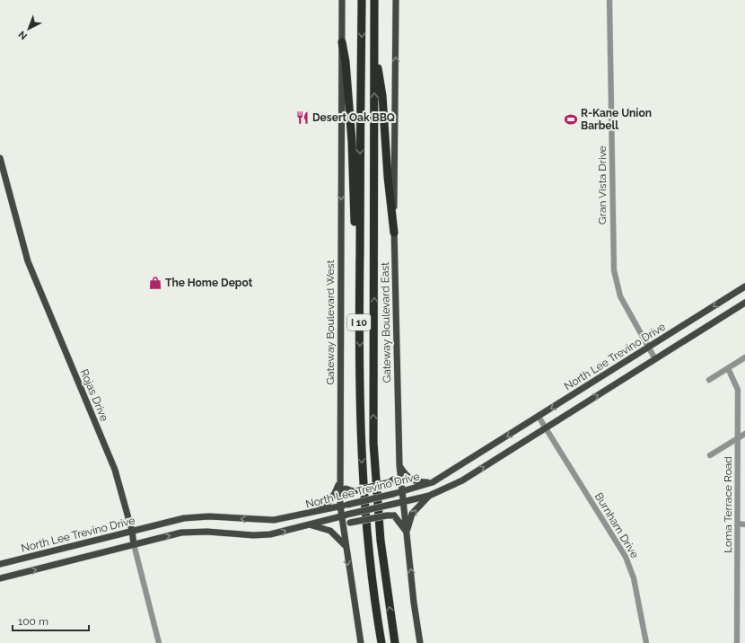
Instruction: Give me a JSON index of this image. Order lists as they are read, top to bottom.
{
  "streets": {
    "highway": ["I 10"],
    "main road": [
      "Gateway Boulevard West",
      "Gateway Boulevard East",
      "North Lee Trevino Drive",
      "Rojas Drive"
    ],
    "street": ["Gran Vista Drive", "Loma Terrace Road", "Burnham Drive"]
  },
  "crossings": [
    ["Gran Vista Drive", "North Lee Trevino Drive"],
    ["Gateway Boulevard West", "North Lee Trevino Drive"],
    ["Gateway Boulevard East", "North Lee Trevino Drive"],
    ["North Lee Trevino Drive", "Rojas Drive"],
    ["North Lee Trevino Drive", "Burnham Drive"]
  ],
  "one_way": ["Gateway Boulevard West", "Gateway Boulevard East"],
  "places": {
    "restaurant": ["Desert Oak BBQ"],
    "sports": ["R-Kane Union Barbell"],
    "shop": ["The Home Depot"]
  },
  "scale_bar": "100 m",
  "north": "bottom left"
}
